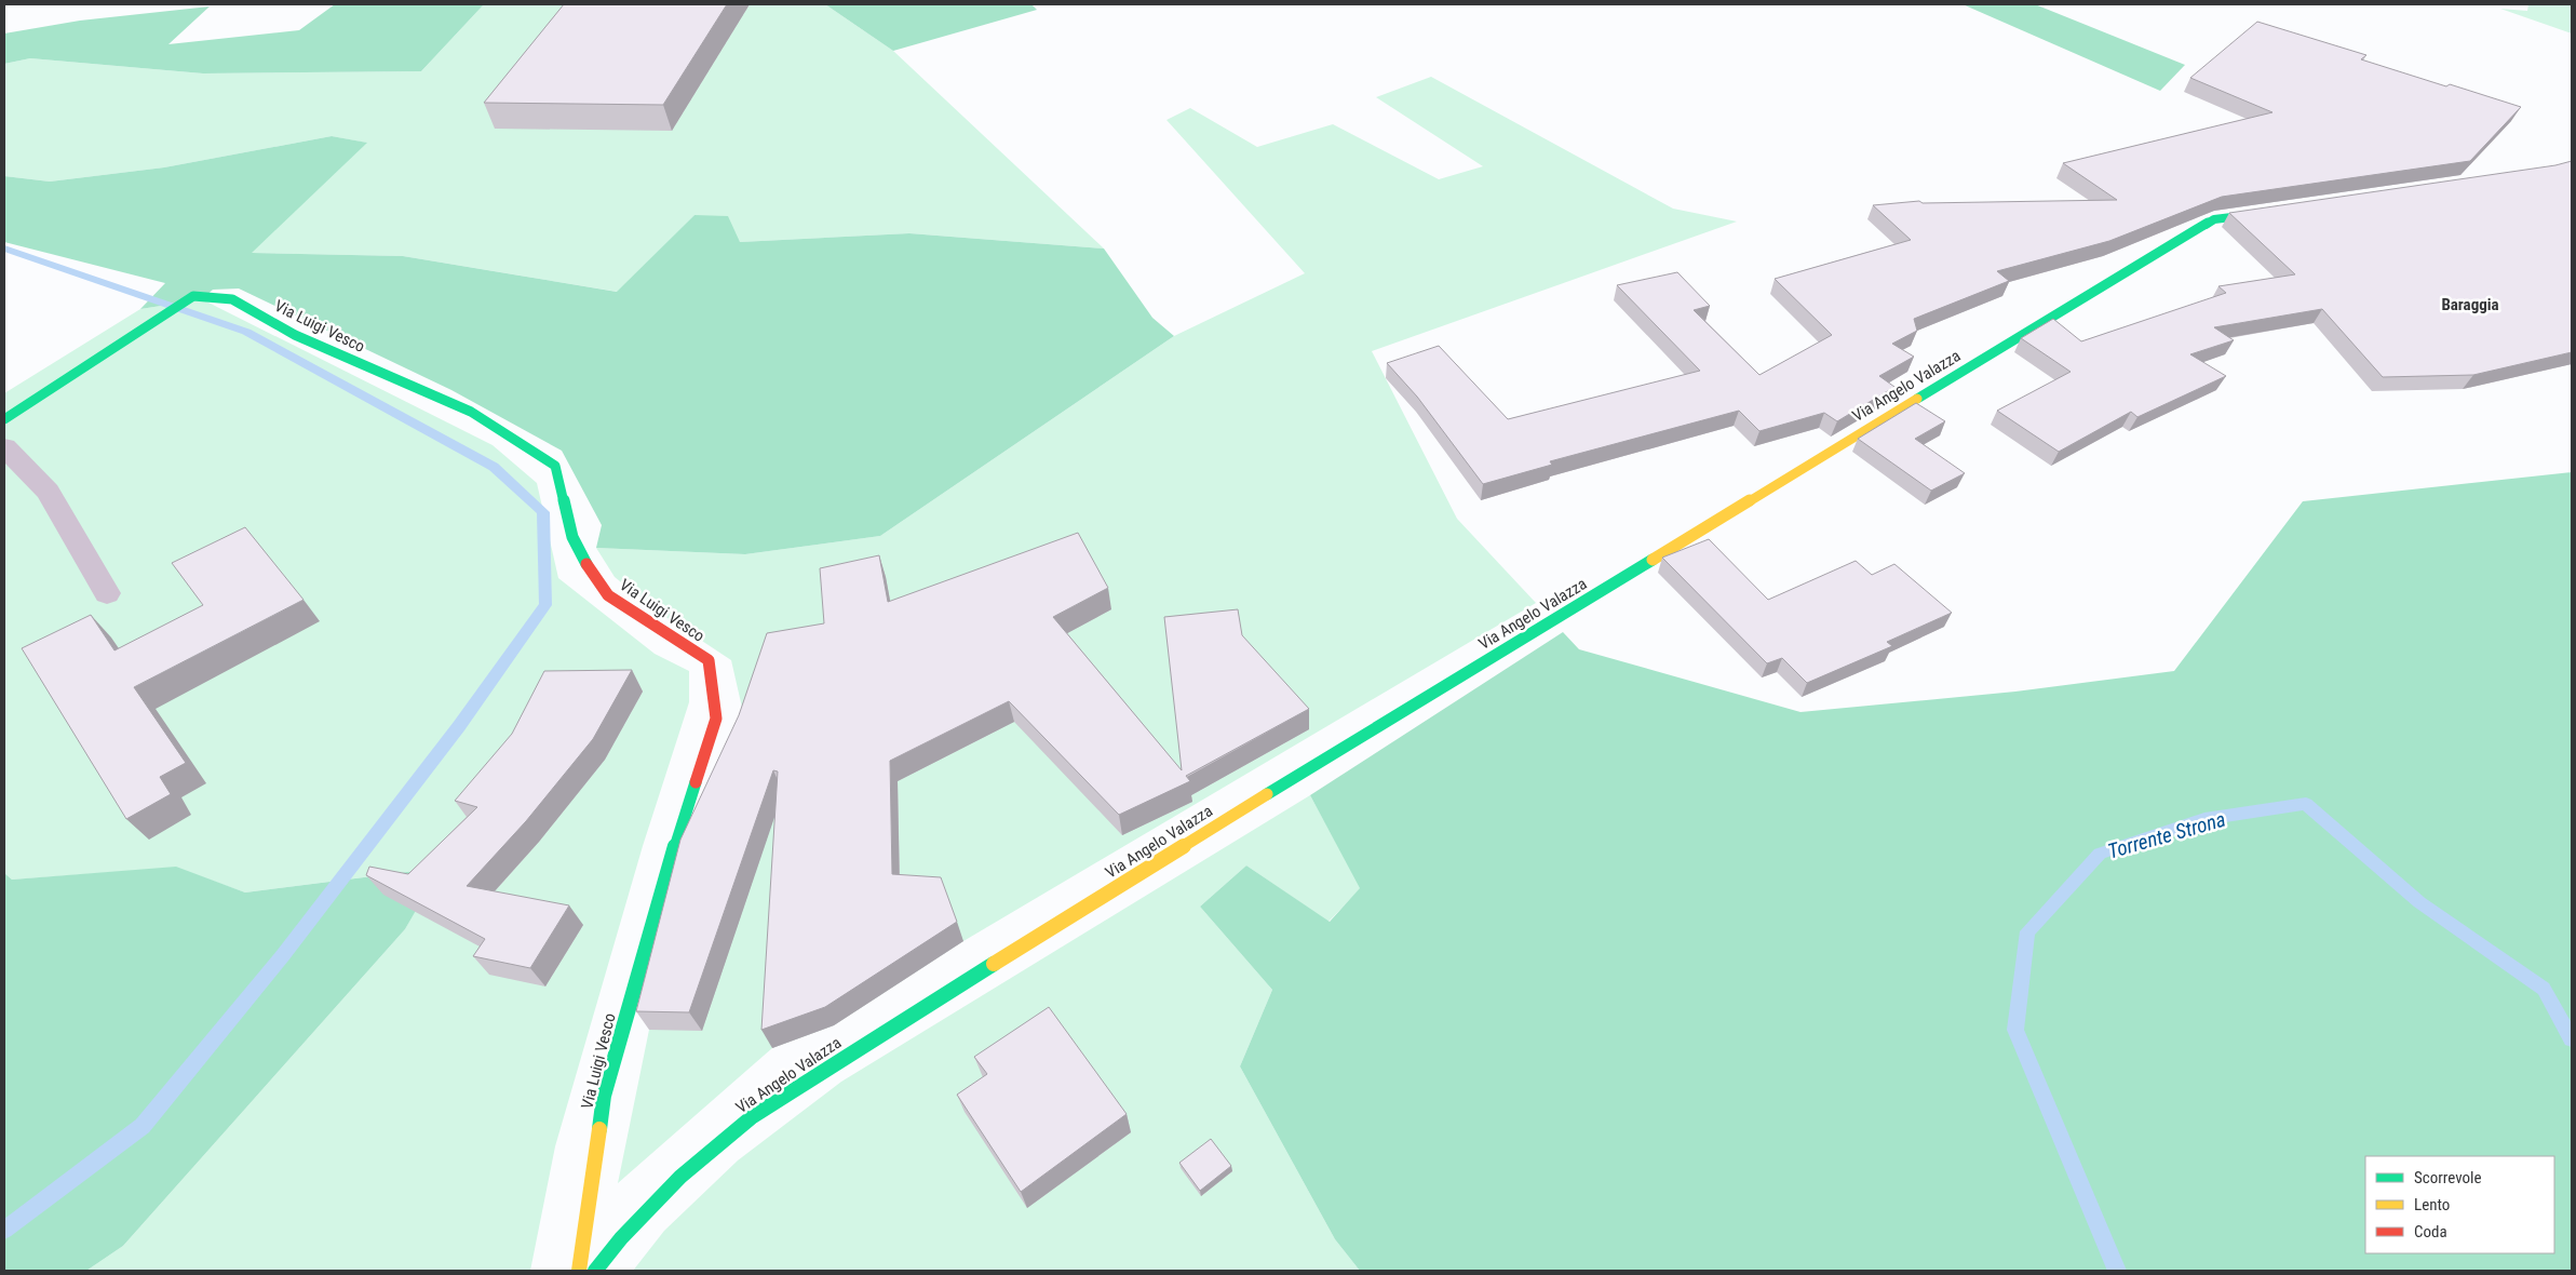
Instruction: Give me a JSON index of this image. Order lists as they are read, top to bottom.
{
  "streets": {
    "street": ["Via Luigi Vesco", "Via Angelo Valazza"]
  },
  "districts": ["Baraggia"],
  "water": ["Torrente Strona"],
  "legend": ["Scorrevole", "Lento", "Coda"]
}
